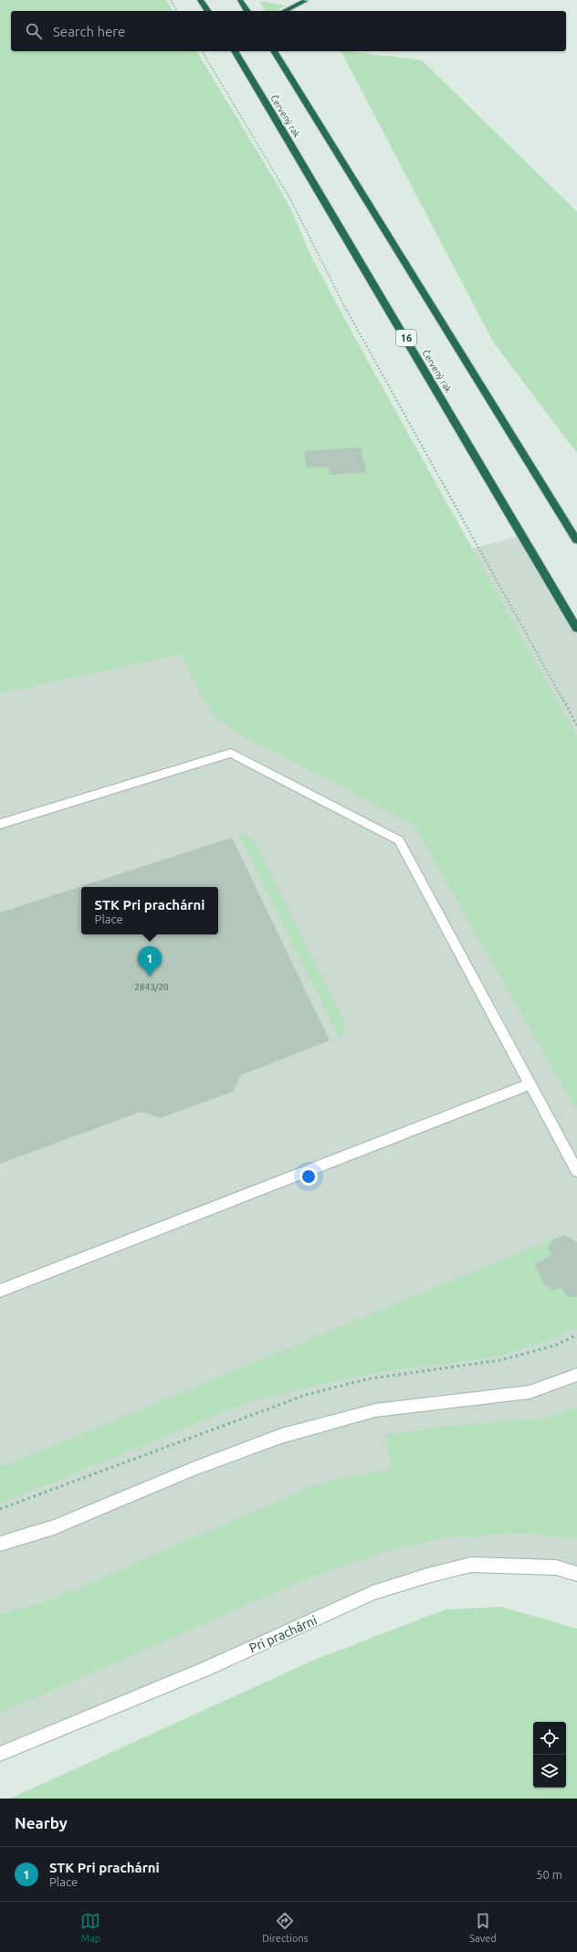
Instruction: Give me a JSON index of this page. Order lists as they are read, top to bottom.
{
  "streets": {
    "highway": ["Červený rak", "16"],
    "street": ["Pri prachárni"]
  },
  "house_numbers": ["2843/20"],
  "page": {
    "search": "Search here",
    "popup": ["STK Pri prachárni", "Place"],
    "pins": "1",
    "heading": "Nearby",
    "list": [
      {
        "mark": "1",
        "name": "STK Pri prachárni",
        "note": "Place",
        "value": "50 m"
      }
    ],
    "nav": ["Map", "Directions", "Saved"]
  }
}
